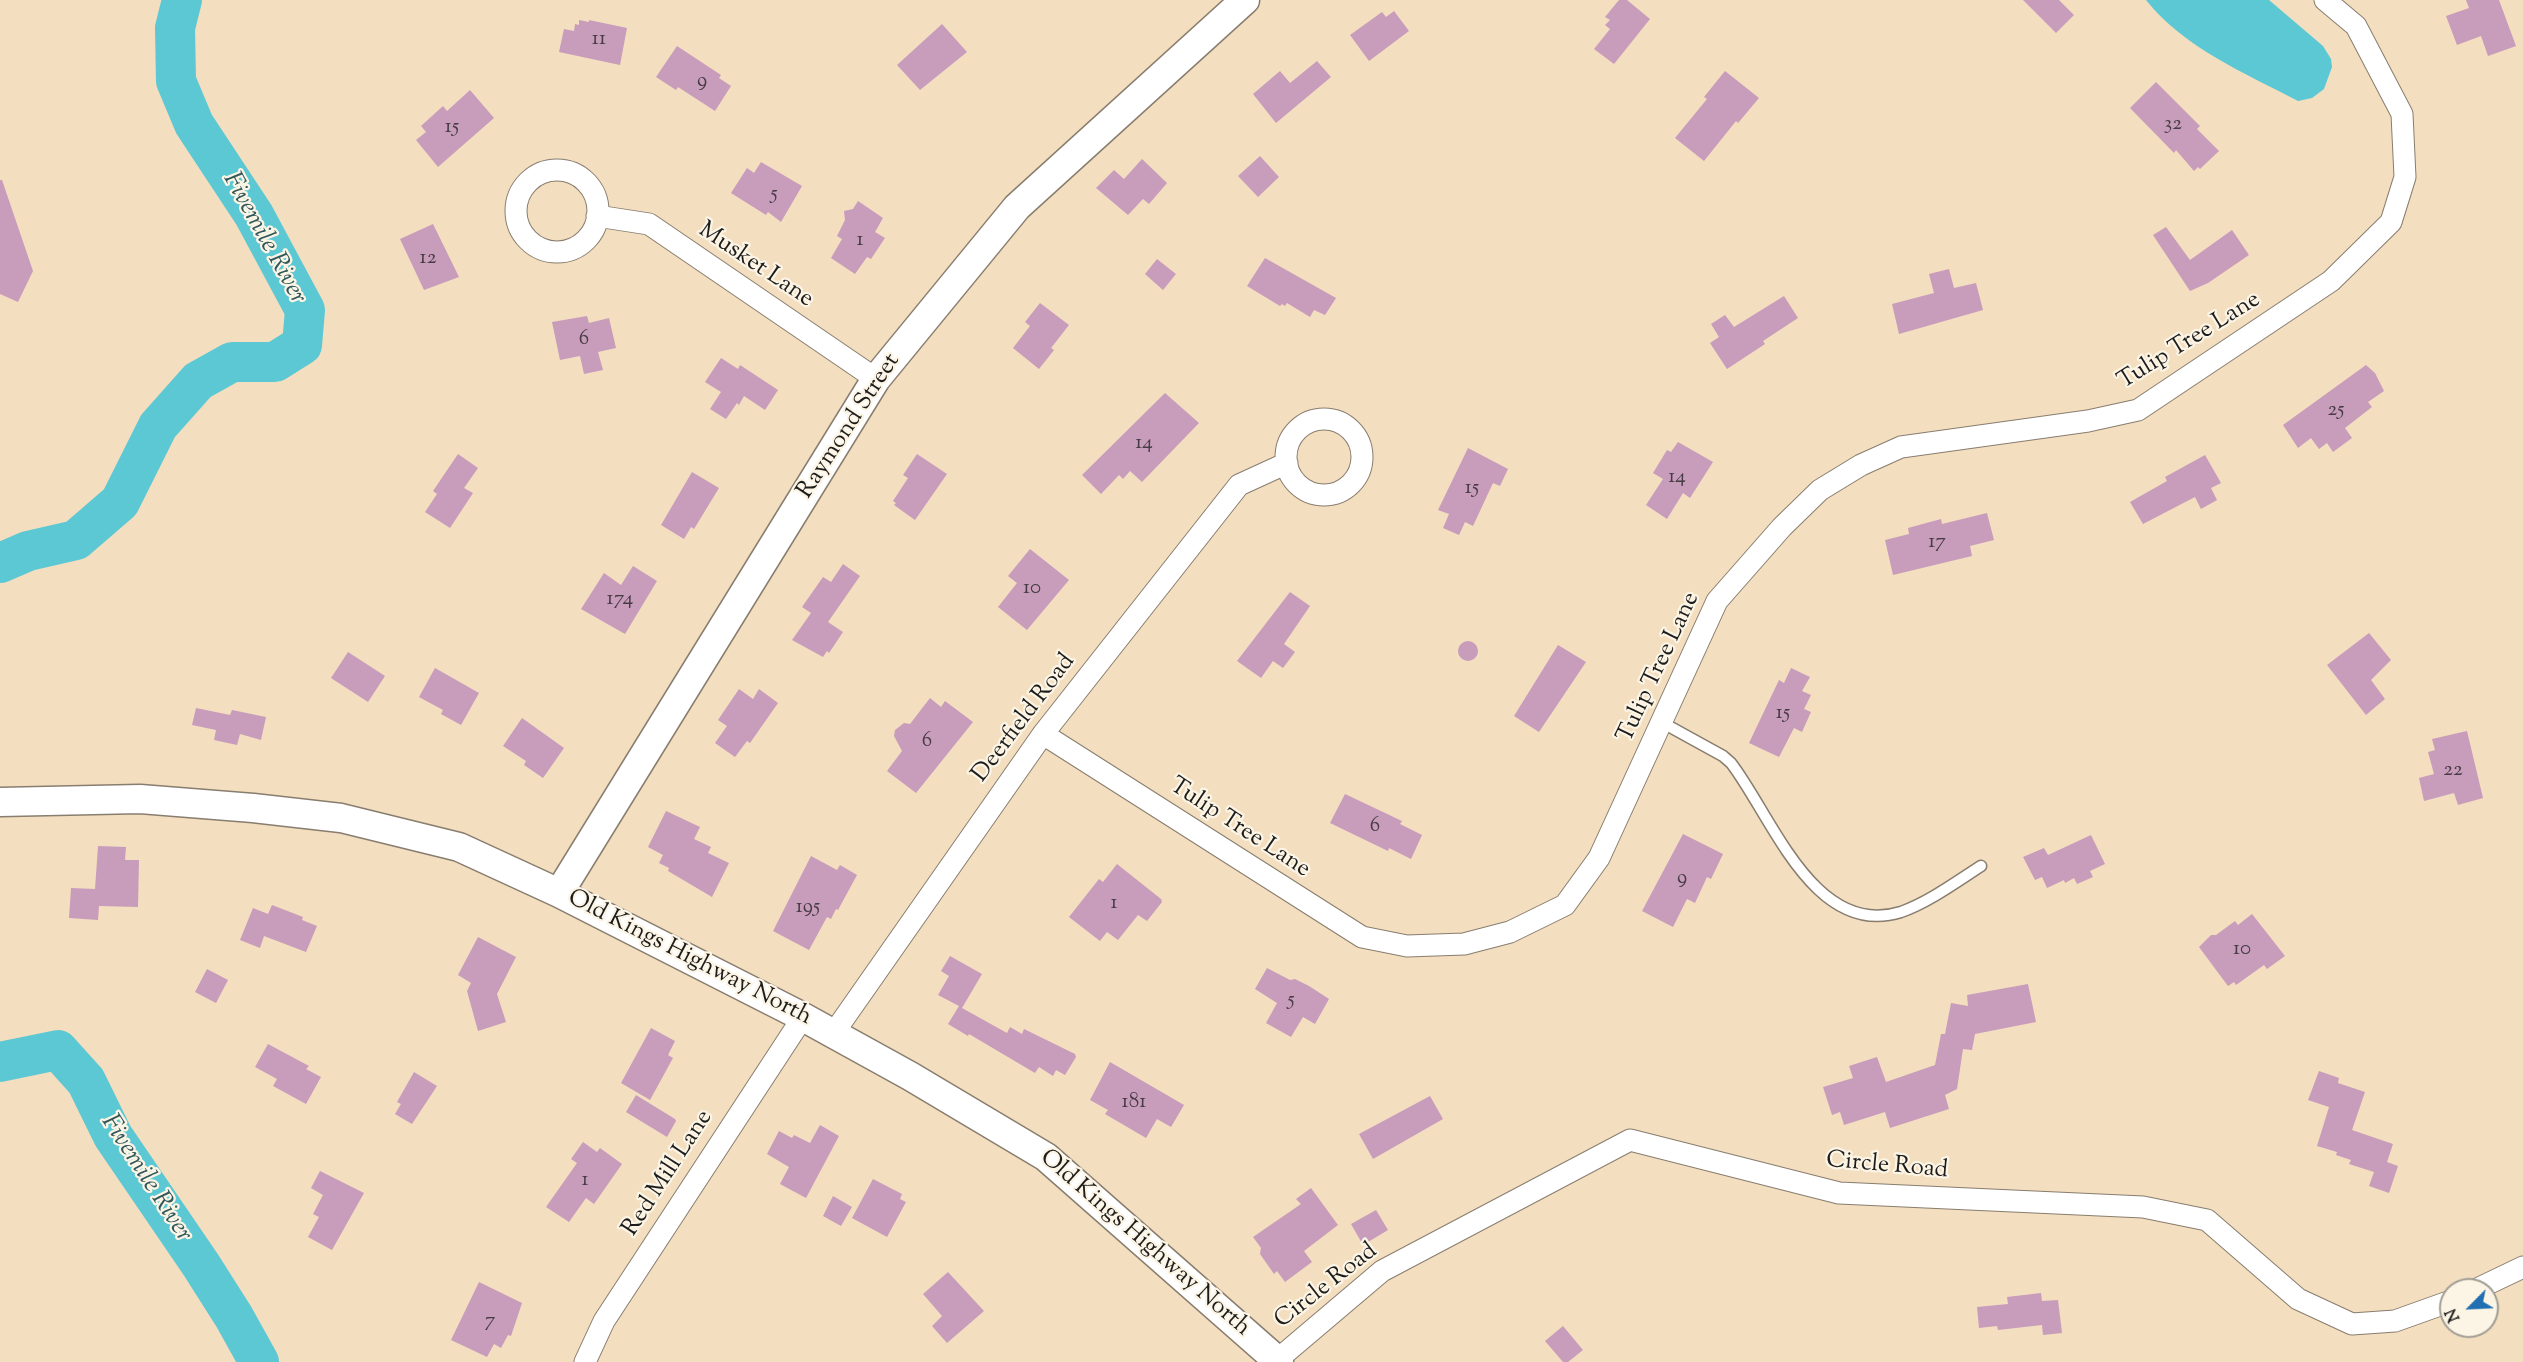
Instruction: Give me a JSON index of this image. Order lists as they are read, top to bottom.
{
  "streets": {
    "main road": ["Raymond Street", "Old Kings Highway North"],
    "street": [
      "Musket Lane",
      "Tulip Tree Lane",
      "Deerfield Road",
      "Circle Road",
      "Red Mill Lane"
    ]
  },
  "crossings": [
    ["Musket Lane", "Raymond Street"],
    ["Tulip Tree Lane", "Deerfield Road"],
    ["Raymond Street", "Old Kings Highway North"],
    ["Deerfield Road", "Old Kings Highway North"],
    ["Old Kings Highway North", "Circle Road"],
    ["Old Kings Highway North", "Red Mill Lane"]
  ],
  "water": ["Fivemile River"],
  "house_numbers": [
    "11",
    "9",
    "32",
    "15",
    "5",
    "1",
    "12",
    "6",
    "25",
    "14",
    "14",
    "15",
    "17",
    "10",
    "174",
    "15",
    "6",
    "22",
    "6",
    "9",
    "1",
    "195",
    "10",
    "5",
    "181",
    "1",
    "7"
  ],
  "north": "bottom left"
}
